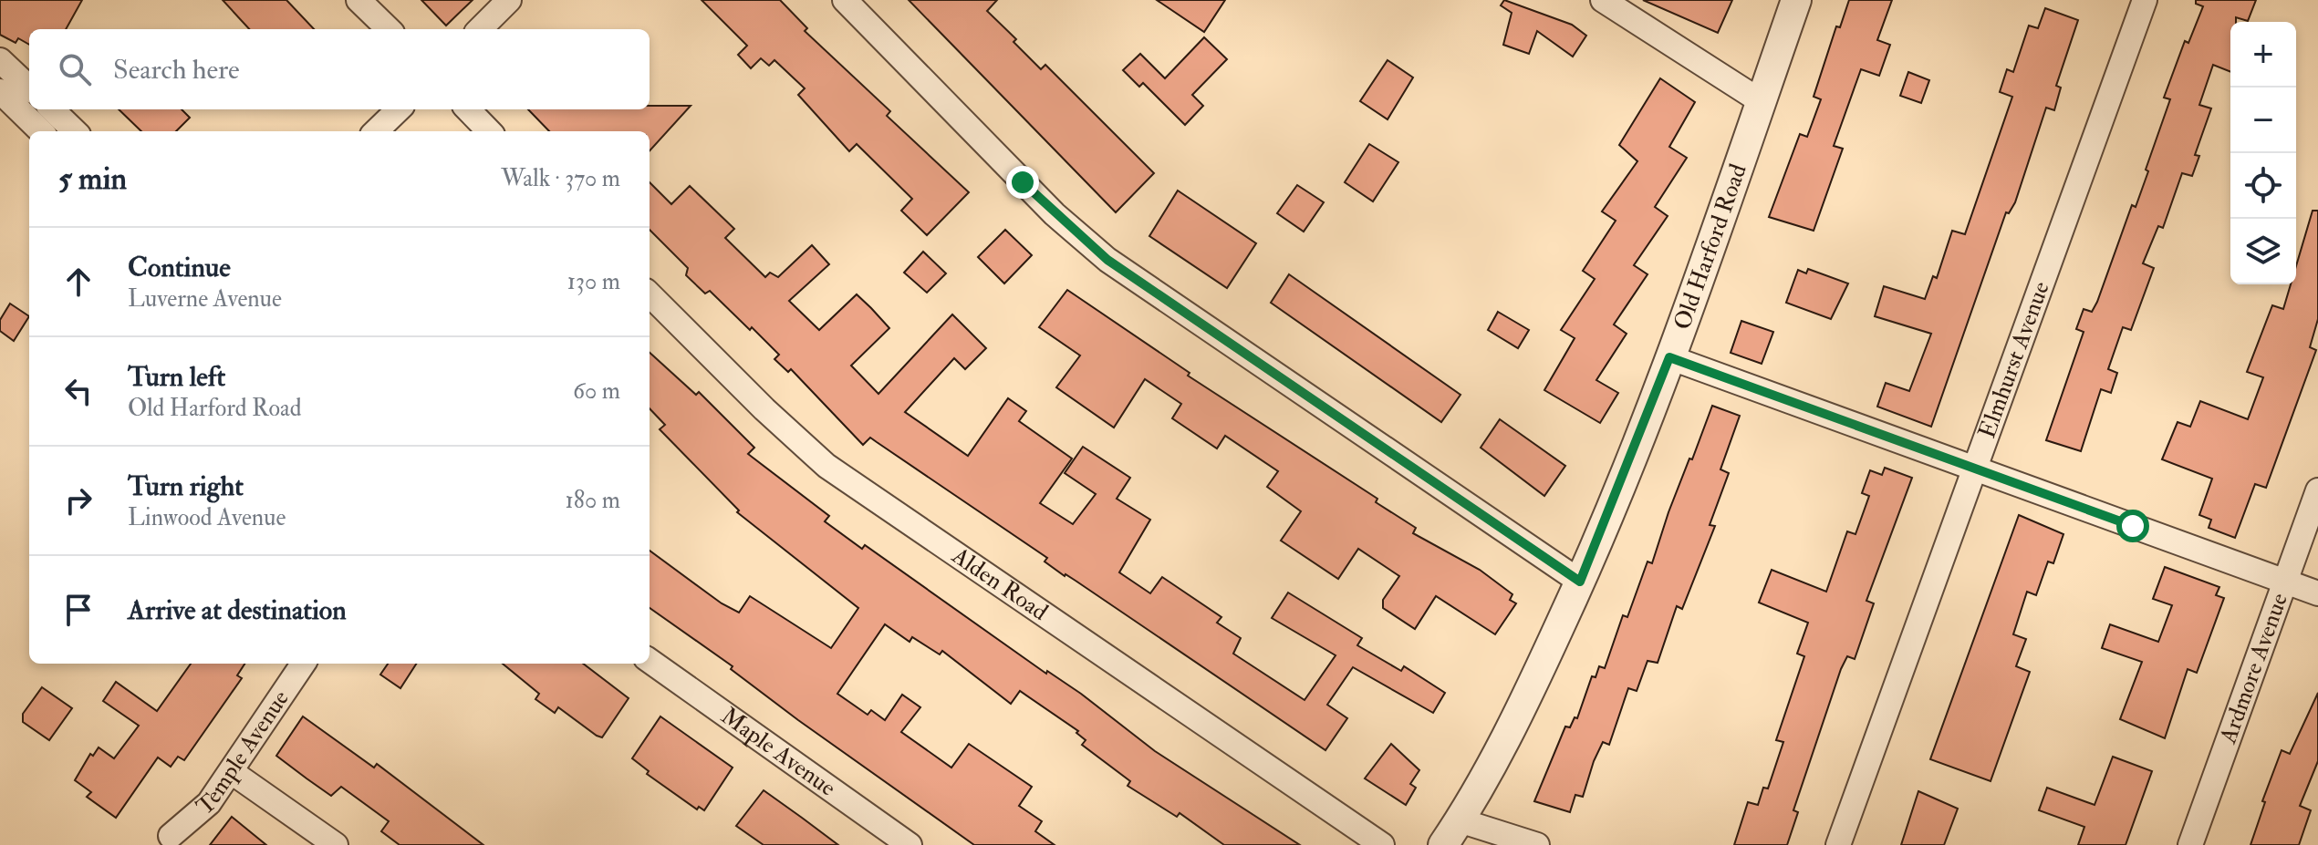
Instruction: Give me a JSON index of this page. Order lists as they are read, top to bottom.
{
  "streets": {
    "street": [
      "Old Harford Road",
      "Elmhurst Avenue",
      "Alden Road",
      "Ardmore Avenue",
      "Temple Avenue",
      "Maple Avenue"
    ]
  },
  "page": {
    "map_buttons": ["+", "−"],
    "search": "Search here",
    "heading": ["5 min", "Walk · 370 m"],
    "list": [
      ["Continue", "Luverne Avenue", "130 m"],
      ["Turn left", "Old Harford Road", "60 m"],
      ["Turn right", "Linwood Avenue", "180 m"],
      "Arrive at destination"
    ]
  }
}
